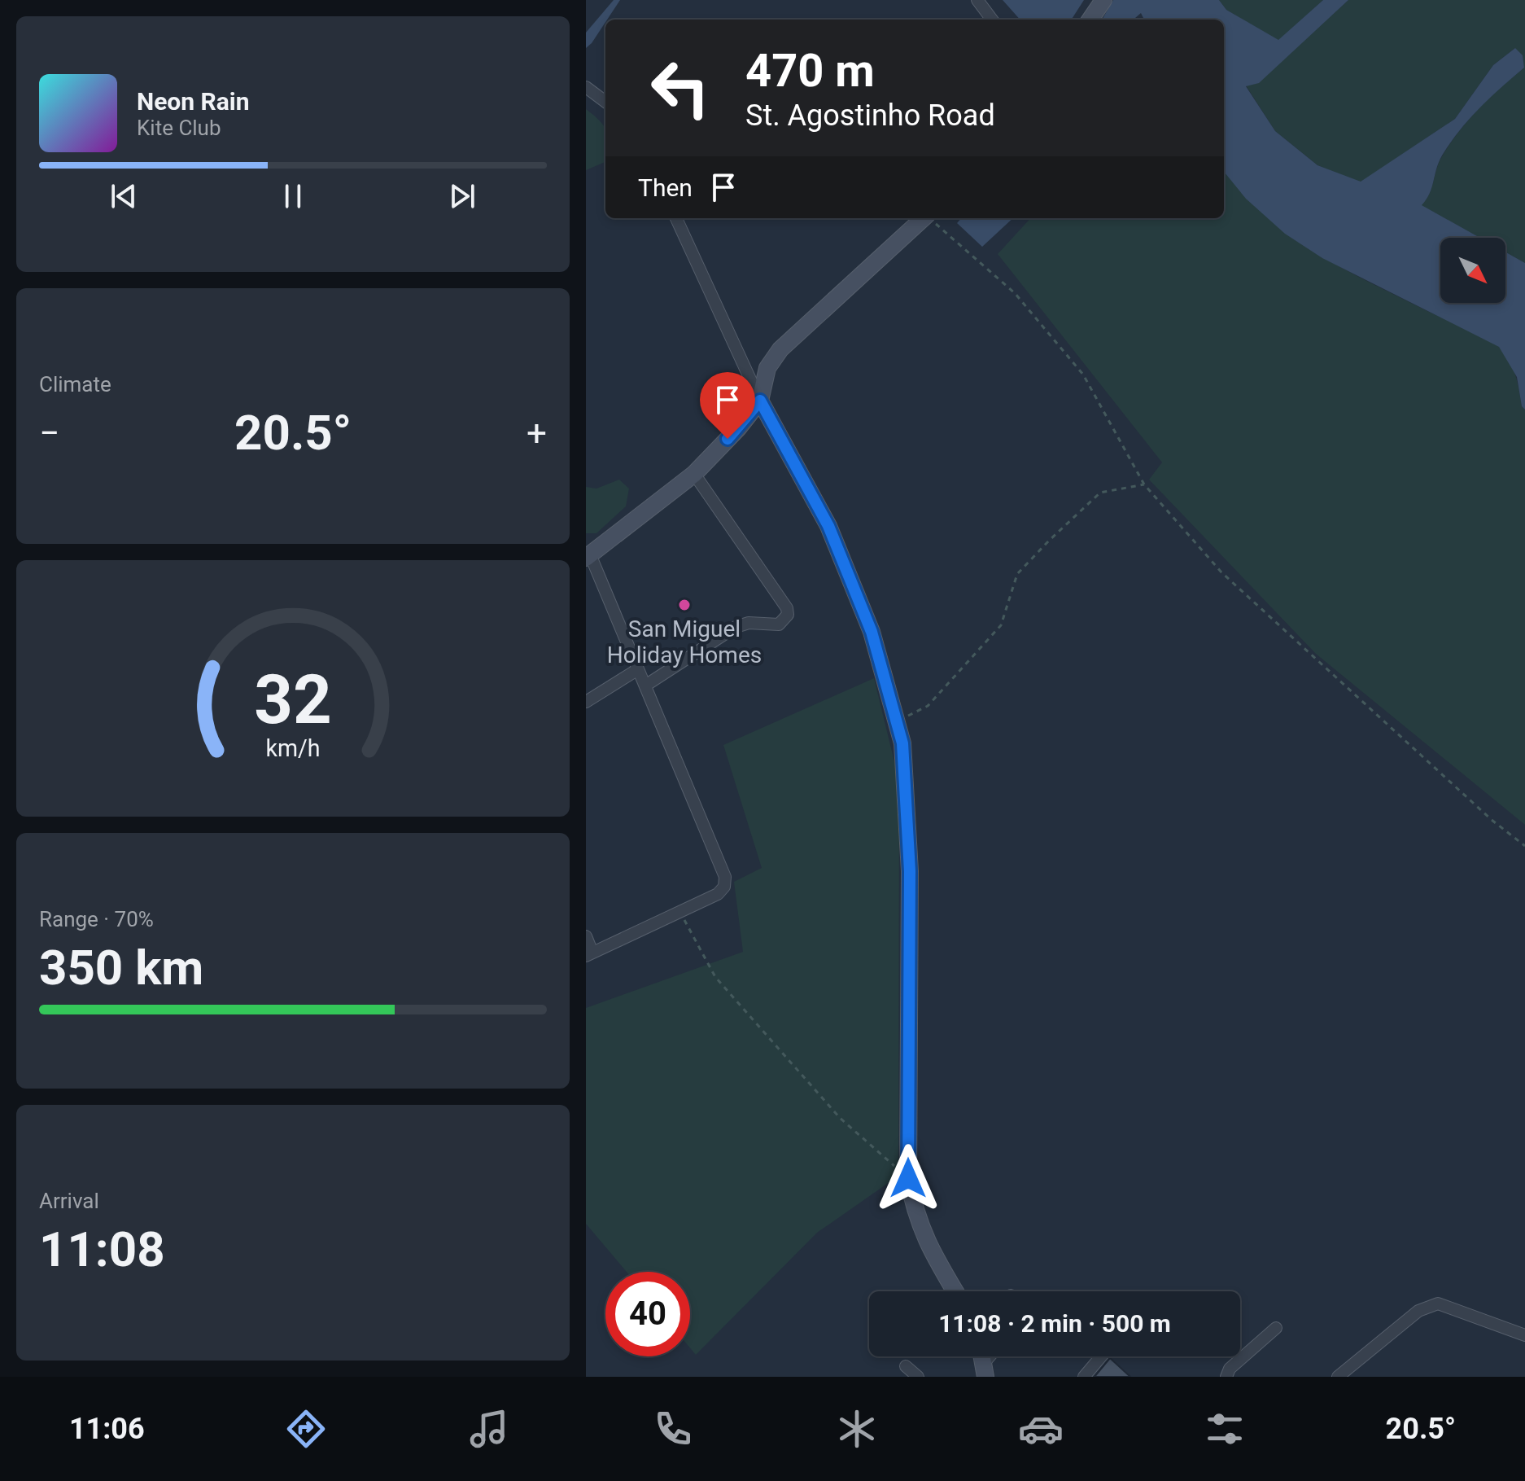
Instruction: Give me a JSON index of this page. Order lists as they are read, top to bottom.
{
  "places": ["San Miguel Holiday Homes"],
  "north": "bottom right",
  "page": {
    "turn": ["470 m", "St. Agostinho Road"],
    "song": ["Neon Rain", "Kite Club"],
    "then": "Then",
    "tile": [
      "Climate",
      ["Range · 70%", "350 km"],
      ["Arrival", "11:08"]
    ],
    "heat": ["−", "20.5°", "+"],
    "limit": "40",
    "trip": "11:08 · 2 min · 500 m",
    "tabs": ["11:06", "20.5°"],
    "gauge": ["32", "km/h"]
  }
}
